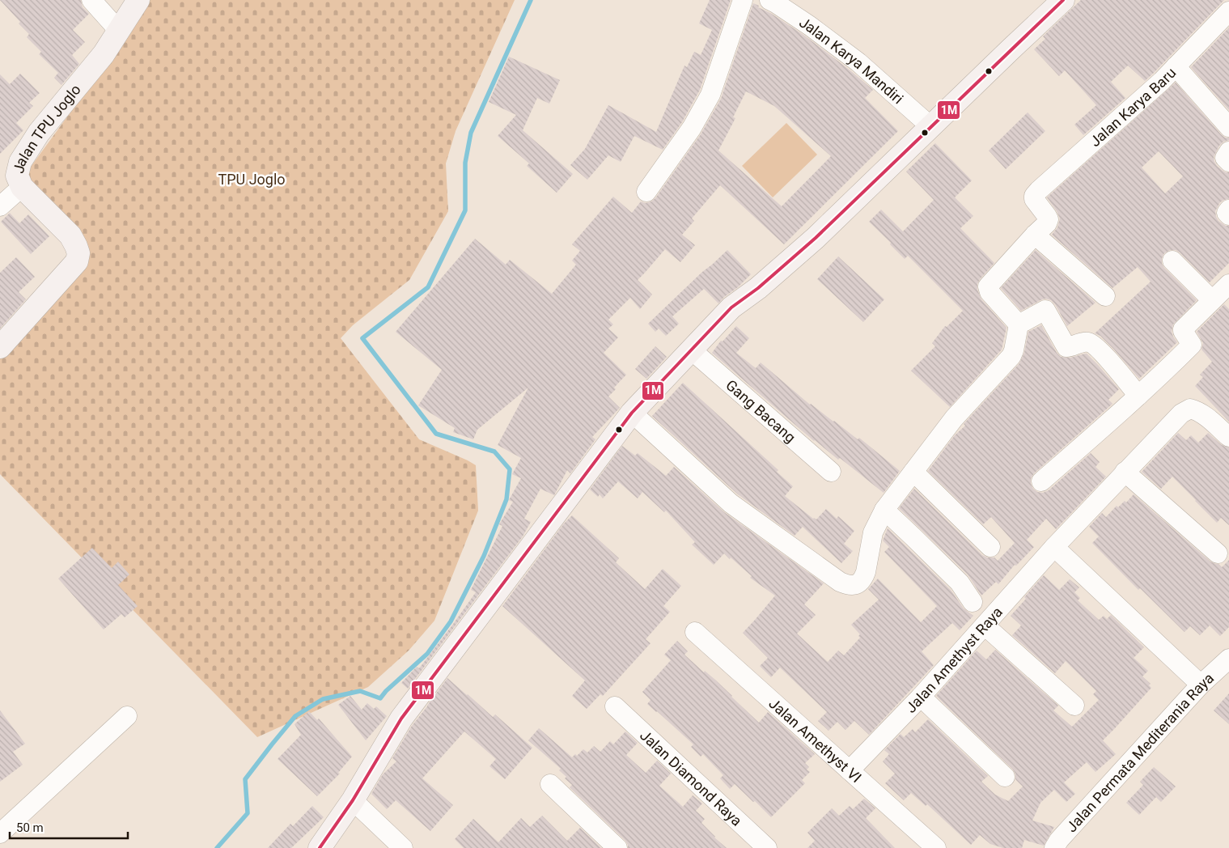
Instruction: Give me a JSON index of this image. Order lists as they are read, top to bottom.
{
  "streets": {
    "main road": ["Jalan TPU Joglo"],
    "street": [
      "Jalan Karya Mandiri",
      "Jalan Karya Baru",
      "Gang Bacang",
      "Jalan Amethyst Raya",
      "Jalan Amethyst VI",
      "Jalan Permata Mediterania Raya",
      "Jalan Diamond Raya"
    ]
  },
  "crossings": [
    ["Jalan Amethyst Raya", "Jalan Amethyst VI"]
  ],
  "parks": ["TPU Joglo"],
  "lines": ["transit line 1M"],
  "scale_bar": "50 m"
}
